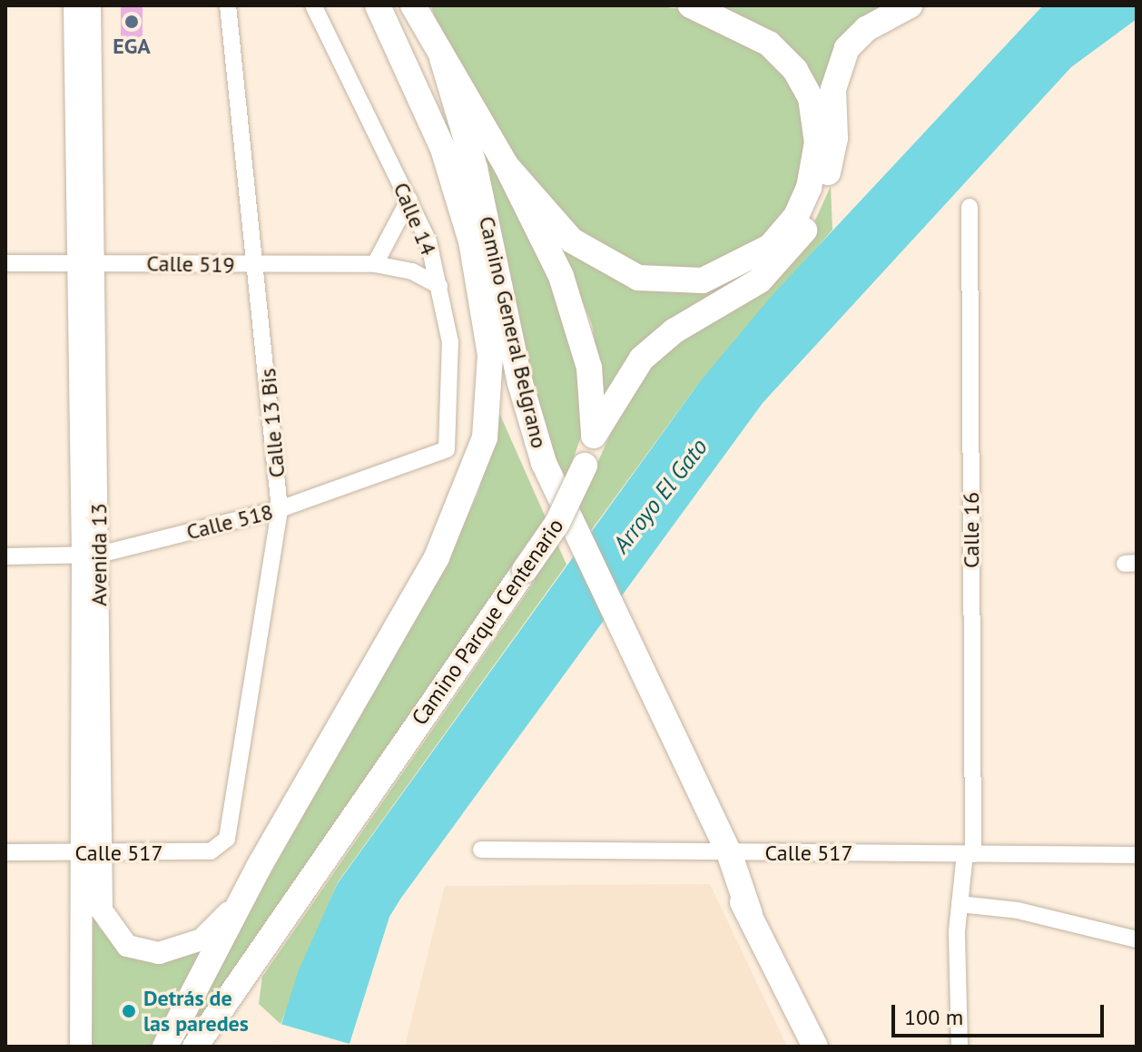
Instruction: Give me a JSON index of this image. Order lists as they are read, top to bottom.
{
  "streets": {
    "main road": ["Camino General Belgrano", "Avenida 13", "Camino Parque Centenario"],
    "street": [
      "Calle 14",
      "Calle 519",
      "Calle 13 Bis",
      "Calle 518",
      "Calle 16",
      "Calle 517"
    ]
  },
  "crossings": [
    ["Calle 14", "Calle 519"],
    ["Calle 14", "Calle 518"],
    ["Calle 519", "Calle 13 Bis"],
    ["Calle 519", "Avenida 13"],
    ["Camino General Belgrano", "Camino Parque Centenario"],
    ["Camino General Belgrano", "Calle 517"],
    ["Calle 13 Bis", "Calle 518"],
    ["Calle 13 Bis", "Calle 517"],
    ["Calle 518", "Avenida 13"],
    ["Calle 16", "Calle 517"],
    ["Avenida 13", "Calle 517"]
  ],
  "water": ["Arroyo El Gato"],
  "places": ["EGA", "Detrás de las paredes"],
  "scale_bar": "100 m"
}
